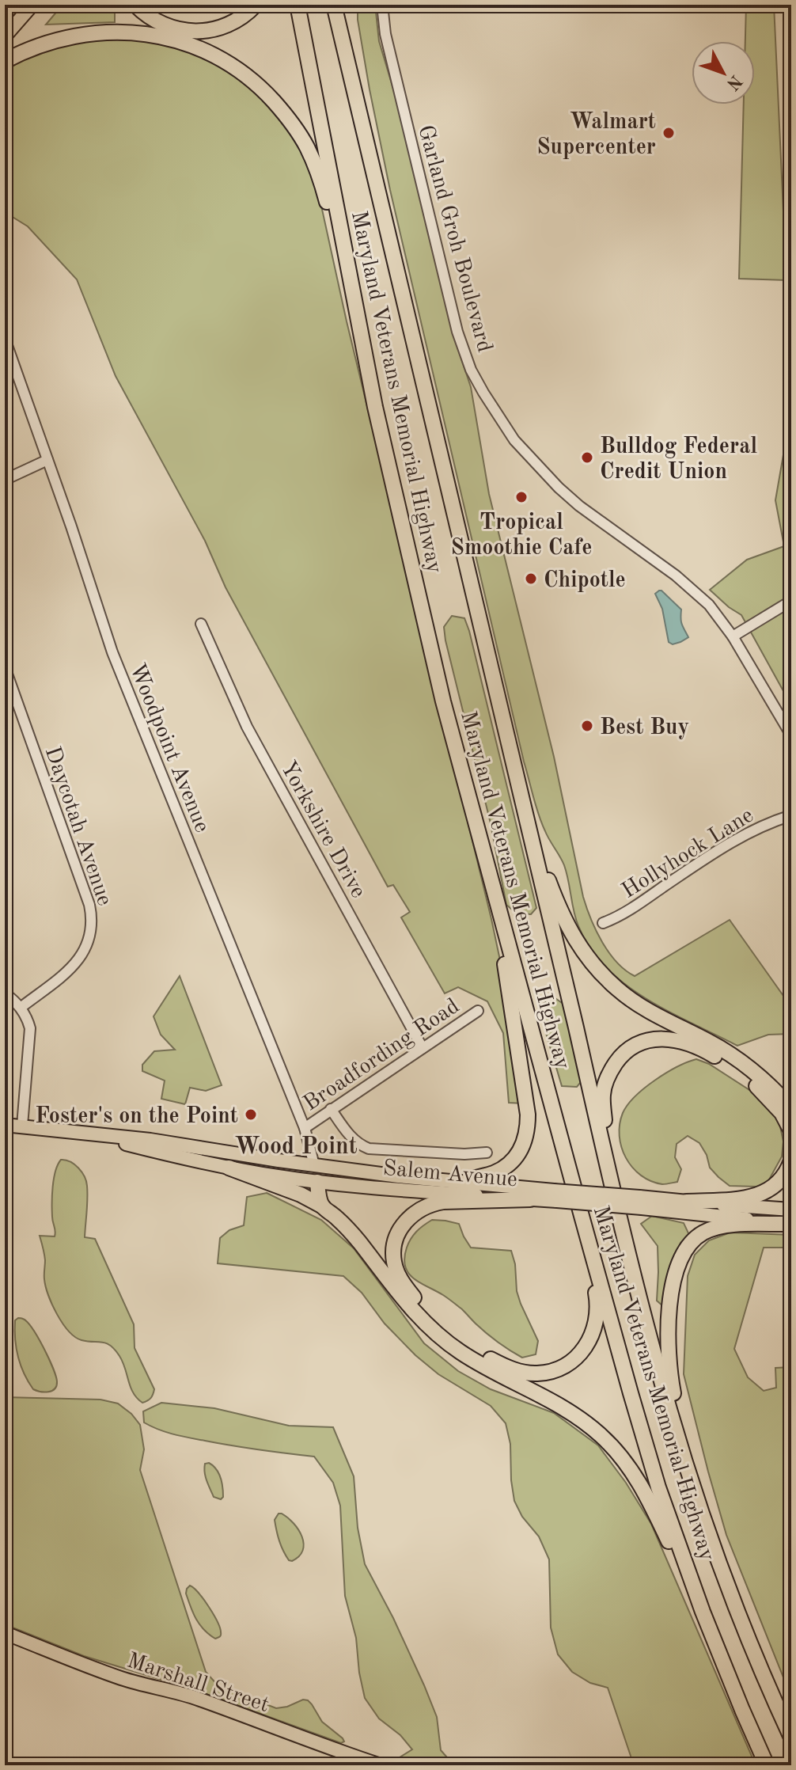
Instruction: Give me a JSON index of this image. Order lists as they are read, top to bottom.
{
  "streets": {
    "highway": ["Maryland Veterans Memorial Highway"],
    "main road": ["Salem Avenue", "Marshall Street"],
    "street": [
      "Garland Groh Boulevard",
      "Woodpoint Avenue",
      "Daycotah Avenue",
      "Yorkshire Drive",
      "Hollyhock Lane",
      "Broadfording Road"
    ]
  },
  "crossings": [
    ["Woodpoint Avenue", "Broadfording Road"],
    ["Woodpoint Avenue", "Salem Avenue"],
    ["Yorkshire Drive", "Broadfording Road"]
  ],
  "districts": ["Wood Point"],
  "places": [
    "Walmart Supercenter",
    "Bulldog Federal Credit Union",
    "Tropical Smoothie Cafe",
    "Chipotle",
    "Best Buy",
    "Foster's on the Point"
  ],
  "north": "bottom right"
}
